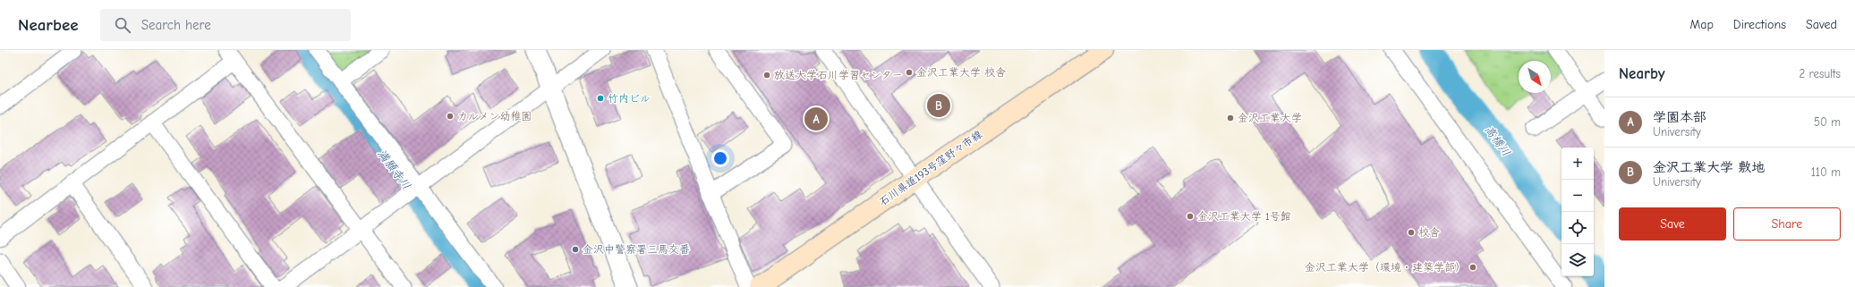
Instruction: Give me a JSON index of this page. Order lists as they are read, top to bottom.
{
  "streets": {
    "main road": ["石川県道193号窪野々市線"]
  },
  "water": ["高橋川", "満願寺川"],
  "places": [
    "金沢工業大学 校舎",
    "放送大学石川学習センター",
    "竹内ビル",
    "カルメン幼稚園",
    "金沢工業大学",
    "金沢工業大学 1号館",
    "校舎",
    "金沢中警察署三馬交番",
    "金沢工業大学（環境・建築学部）"
  ],
  "north": "bottom right",
  "page": {
    "header": "Nearbee",
    "search": "Search here",
    "nav": ["Map", "Directions", "Saved"],
    "heading": ["Nearby", "2 results"],
    "pins": ["B", "A"],
    "list": [
      {
        "mark": "A",
        "name": "学園本部",
        "note": "University",
        "value": "50 m"
      },
      {
        "mark": "B",
        "name": "金沢工業大学 敷地",
        "note": "University",
        "value": "110 m"
      }
    ],
    "map_buttons": ["+", "−"],
    "buttons": ["Save", "Share"]
  }
}
